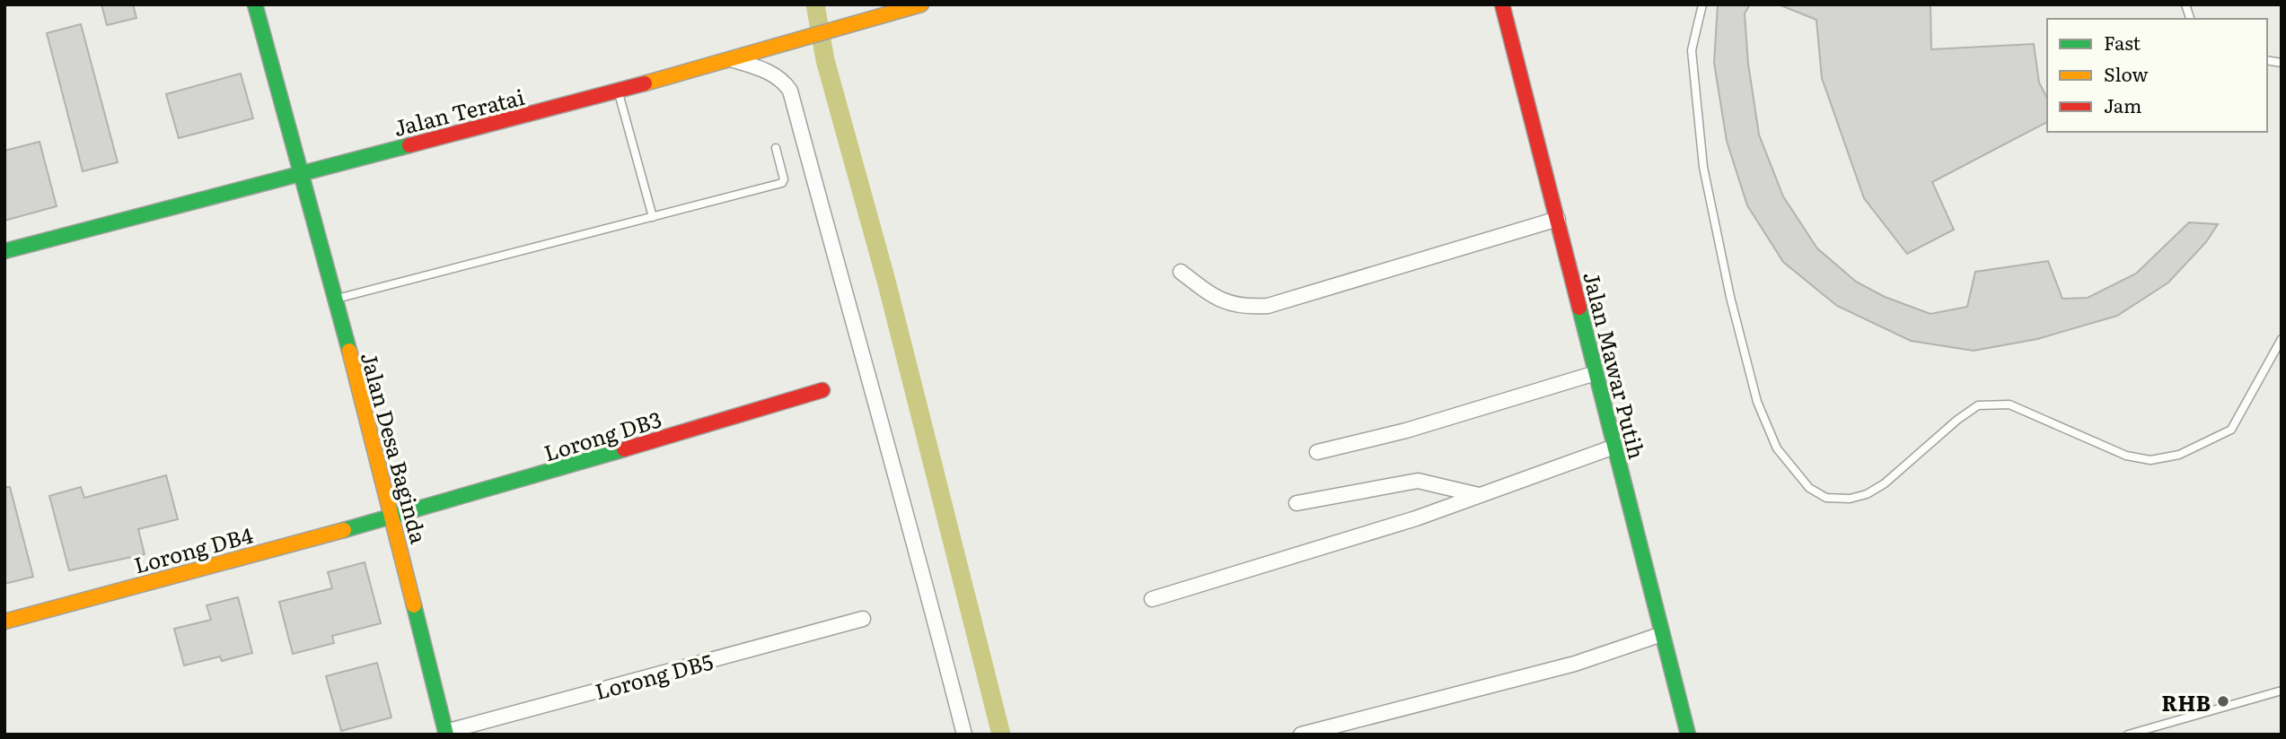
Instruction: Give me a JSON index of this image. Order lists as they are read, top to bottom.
{
  "streets": {
    "street": [
      "Jalan Teratai",
      "Jalan Mawar Putih",
      "Lorong DB3",
      "Jalan Desa Baginda",
      "Lorong DB4",
      "Lorong DB5"
    ]
  },
  "crossings": [
    ["Jalan Teratai", "Jalan Desa Baginda"],
    ["Lorong DB3", "Jalan Desa Baginda"],
    ["Lorong DB3", "Lorong DB4"],
    ["Jalan Desa Baginda", "Lorong DB4"],
    ["Jalan Desa Baginda", "Lorong DB5"]
  ],
  "places": ["RHB"],
  "legend": ["Fast", "Slow", "Jam"]
}
